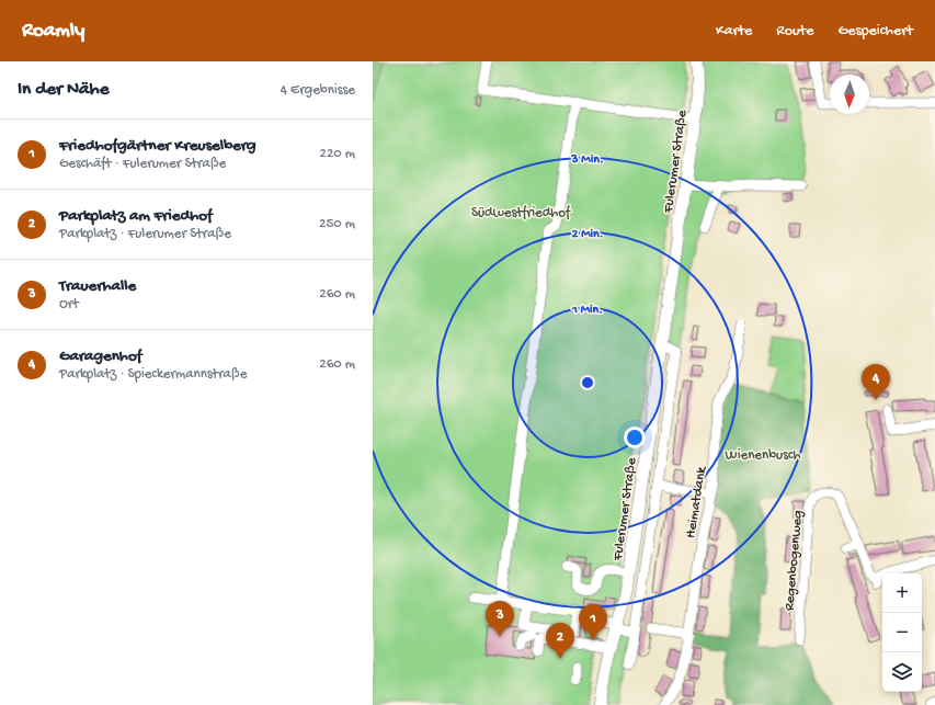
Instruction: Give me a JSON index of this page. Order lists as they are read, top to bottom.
{
  "streets": {
    "main road": ["Fulerumer Straße"],
    "street": ["Heimatdank", "Regenbogenweg"]
  },
  "parks": ["Südwestfriedhof", "Wienenbusch"],
  "north": "bottom",
  "page": {
    "header": "Roamly",
    "nav": ["Karte", "Route", "Gespeichert"],
    "heading": ["In der Nähe", "4 Ergebnisse"],
    "list": [
      {
        "mark": "1",
        "name": "Friedhofgärtner Kreuselberg",
        "note": "Geschäft · Fulerumer Straße",
        "value": "220 m"
      },
      {
        "mark": "2",
        "name": "Parkplatz am Friedhof",
        "note": "Parkplatz · Fulerumer Straße",
        "value": "250 m"
      },
      {
        "mark": "3",
        "name": "Trauerhalle",
        "note": "Ort",
        "value": "260 m"
      },
      {
        "mark": "4",
        "name": "Garagenhof",
        "note": "Parkplatz · Spieckermannstraße",
        "value": "260 m"
      }
    ],
    "pins": [
      "4",
      "3",
      "1",
      "2"
    ],
    "map_buttons": ["+", "−"]
  },
  "rings": ["3 Min.", "2 Min.", "1 Min."]
}
